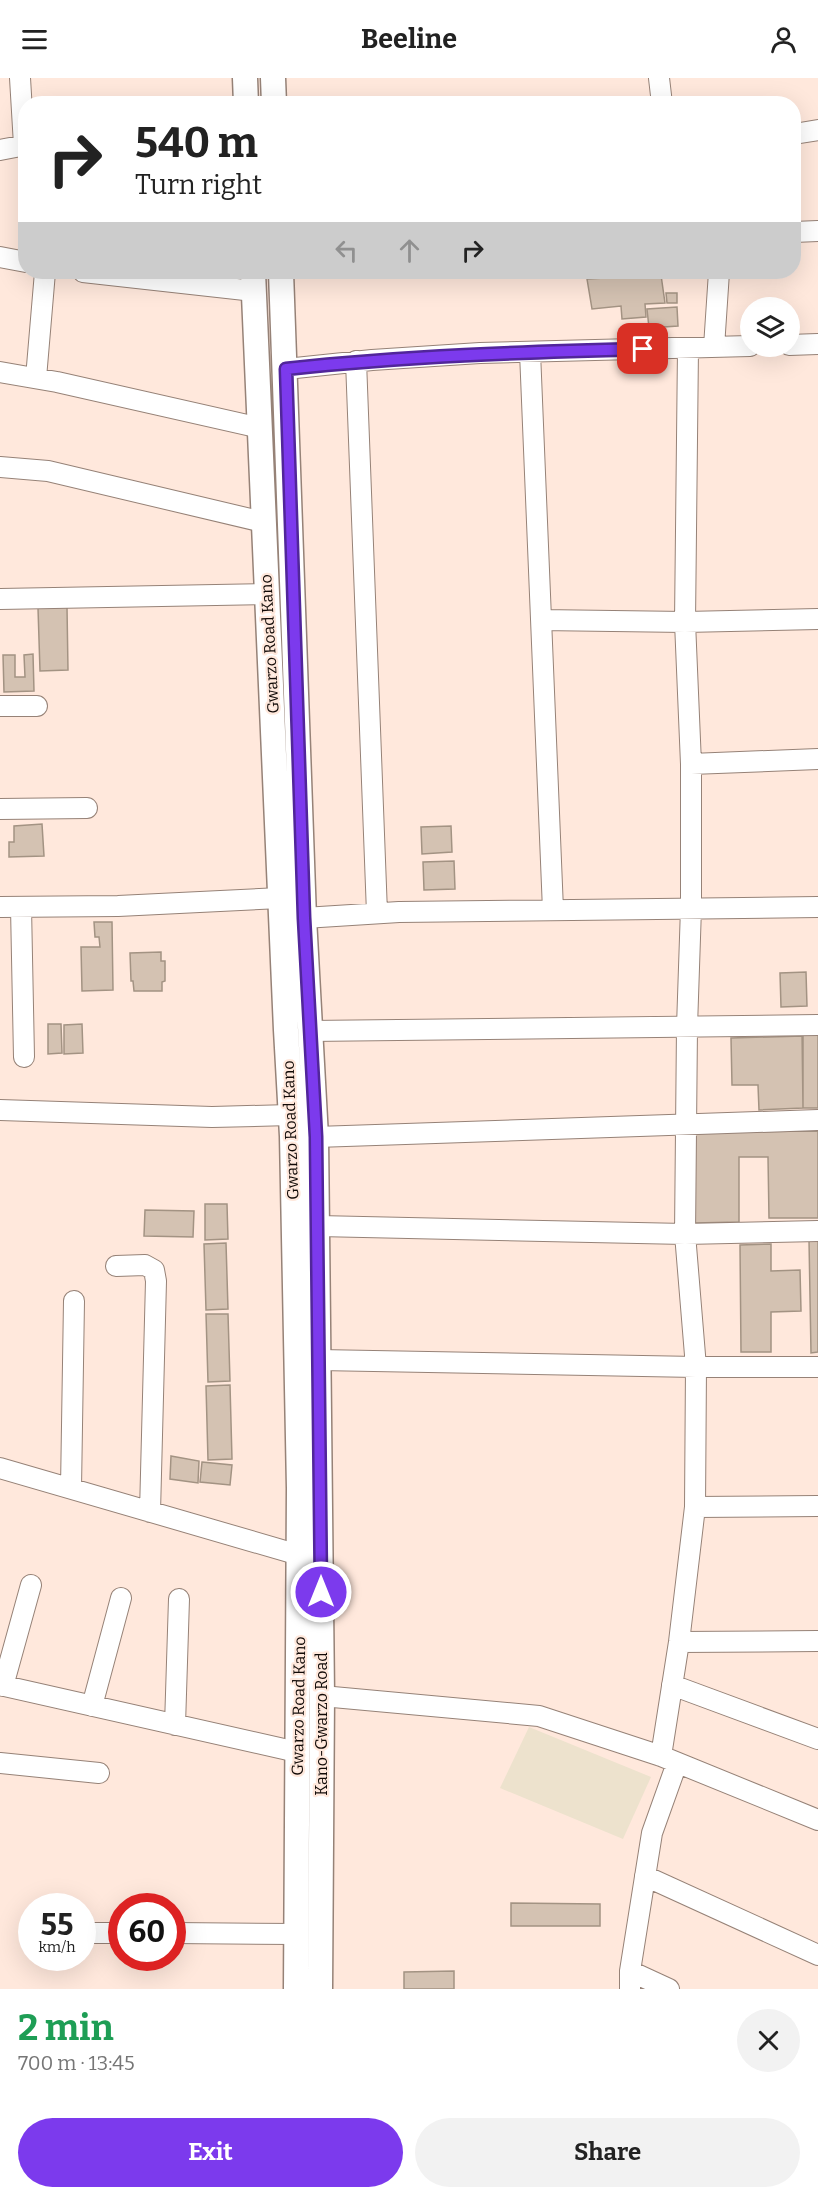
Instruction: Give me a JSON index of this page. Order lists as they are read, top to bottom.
{
  "streets": {
    "main road": ["Gwarzo Road Kano", "Kano-Gwarzo Road"]
  },
  "page": {
    "header": "Beeline",
    "turn": ["540 m", "Turn right"],
    "speed": "55 km/h",
    "limit": "60",
    "heading": ["2 min", "700 m · 13:45"],
    "buttons": ["Exit", "Share"]
  }
}
